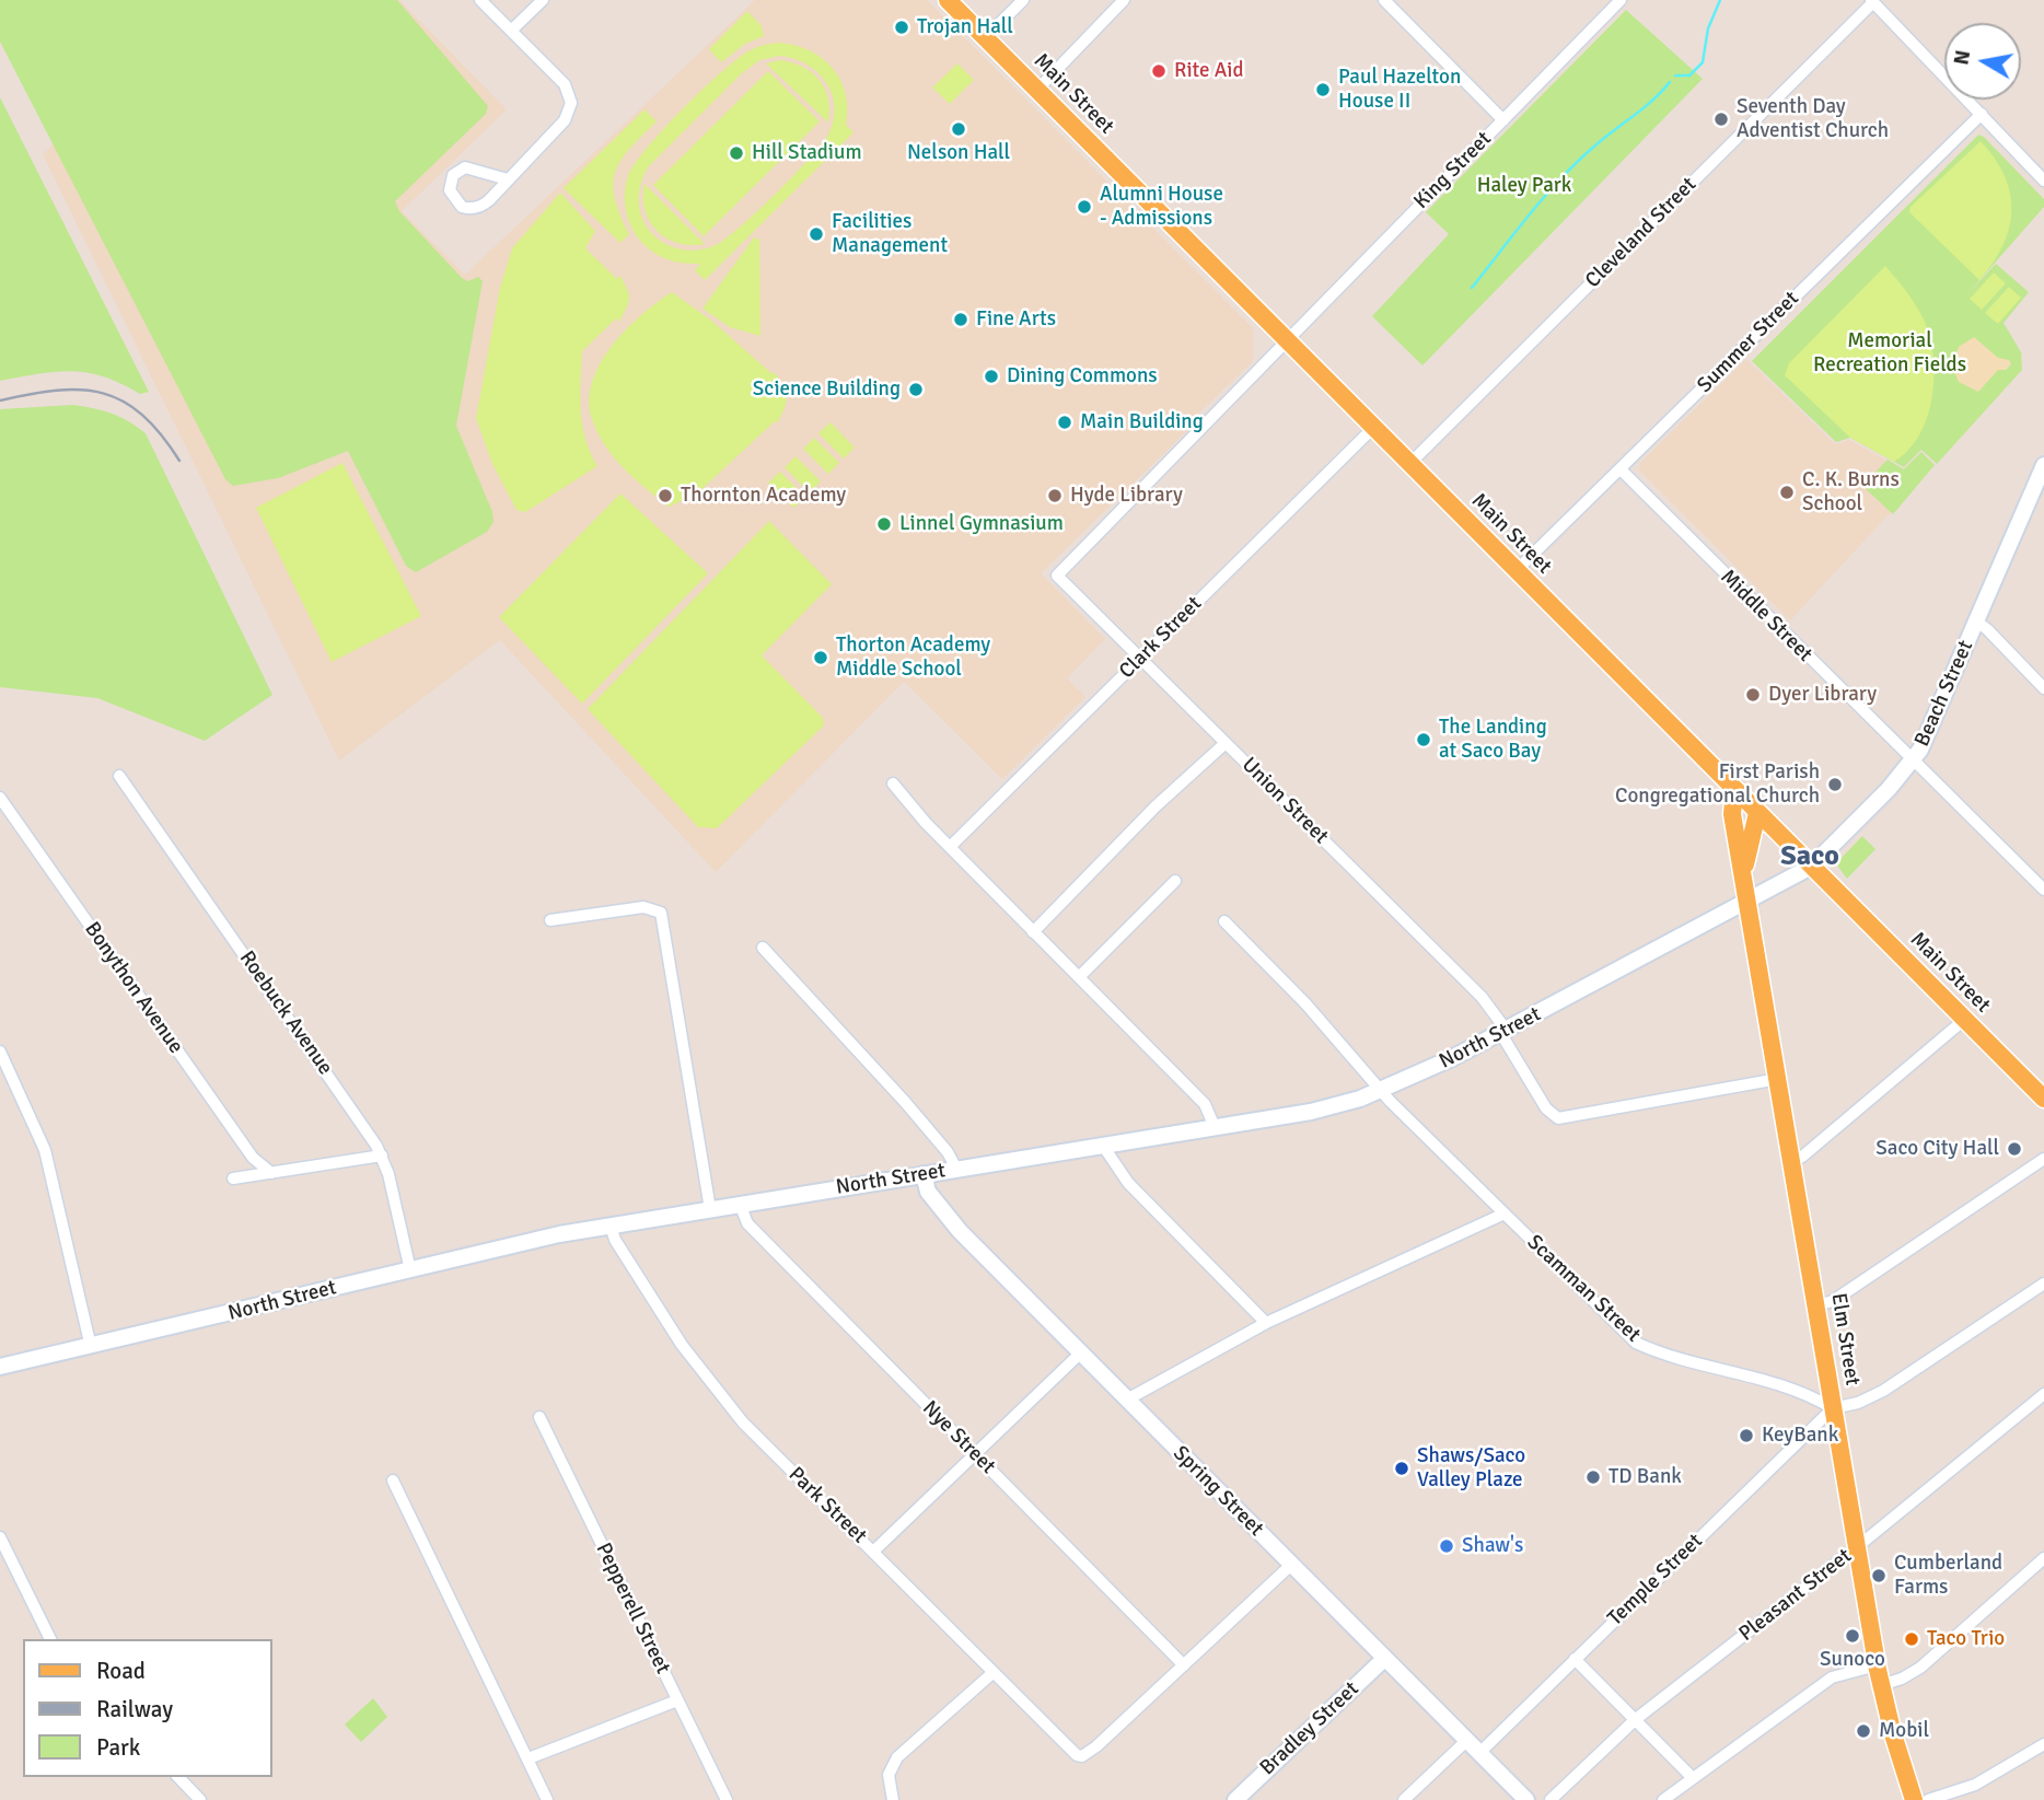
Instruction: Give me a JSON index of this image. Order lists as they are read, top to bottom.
{
  "streets": {
    "main road": [
      "Main Street",
      "Beach Street",
      "North Street",
      "Elm Street",
      "Spring Street",
      "Bradley Street"
    ],
    "street": [
      "King Street",
      "Cleveland Street",
      "Summer Street",
      "Middle Street",
      "Clark Street",
      "Union Street",
      "Bonython Avenue",
      "Roebuck Avenue",
      "Scamman Street",
      "Nye Street",
      "Park Street",
      "Temple Street",
      "Pleasant Street",
      "Pepperell Street"
    ]
  },
  "crossings": [
    ["Main Street", "King Street"],
    ["Main Street", "Cleveland Street"],
    ["Main Street", "Summer Street"],
    ["Main Street", "Clark Street"],
    ["Main Street", "Beach Street"],
    ["Main Street", "Elm Street"],
    ["King Street", "Union Street"],
    ["Summer Street", "Middle Street"],
    ["Middle Street", "Beach Street"],
    ["Clark Street", "Union Street"],
    ["Beach Street", "North Street"],
    ["Beach Street", "Elm Street"],
    ["Union Street", "North Street"],
    ["Union Street", "Elm Street"],
    ["Roebuck Avenue", "North Street"],
    ["North Street", "Scamman Street"],
    ["North Street", "Elm Street"],
    ["North Street", "Nye Street"],
    ["North Street", "Spring Street"],
    ["North Street", "Park Street"],
    ["Scamman Street", "Elm Street"],
    ["Scamman Street", "Temple Street"],
    ["Elm Street", "Temple Street"],
    ["Elm Street", "Pleasant Street"],
    ["Nye Street", "Park Street"],
    ["Spring Street", "Temple Street"],
    ["Spring Street", "Bradley Street"]
  ],
  "districts": ["Saco"],
  "parks": ["Haley Park", "Memorial Recreation Fields"],
  "places": [
    "Trojan Hall",
    "Rite Aid",
    "Paul Hazelton House II",
    "Seventh Day Adventist Church",
    "Nelson Hall",
    "Hill Stadium",
    "Alumni House - Admissions",
    "Facilities Management",
    "Fine Arts",
    "Dining Commons",
    "Science Building",
    "Main Building",
    "C. K. Burns School",
    "Thornton Academy",
    "Hyde Library",
    "Linnel Gymnasium",
    "Thorton Academy Middle School",
    "Dyer Library",
    "The Landing at Saco Bay",
    "First Parish Congregational Church",
    "Saco City Hall",
    "KeyBank",
    "Shaws/Saco Valley Plaze",
    "TD Bank",
    "Shaw's",
    "Cumberland Farms",
    "Sunoco",
    "Taco Trio",
    "Mobil"
  ],
  "legend": ["Road", "Railway", "Park"],
  "north": "left"
}
